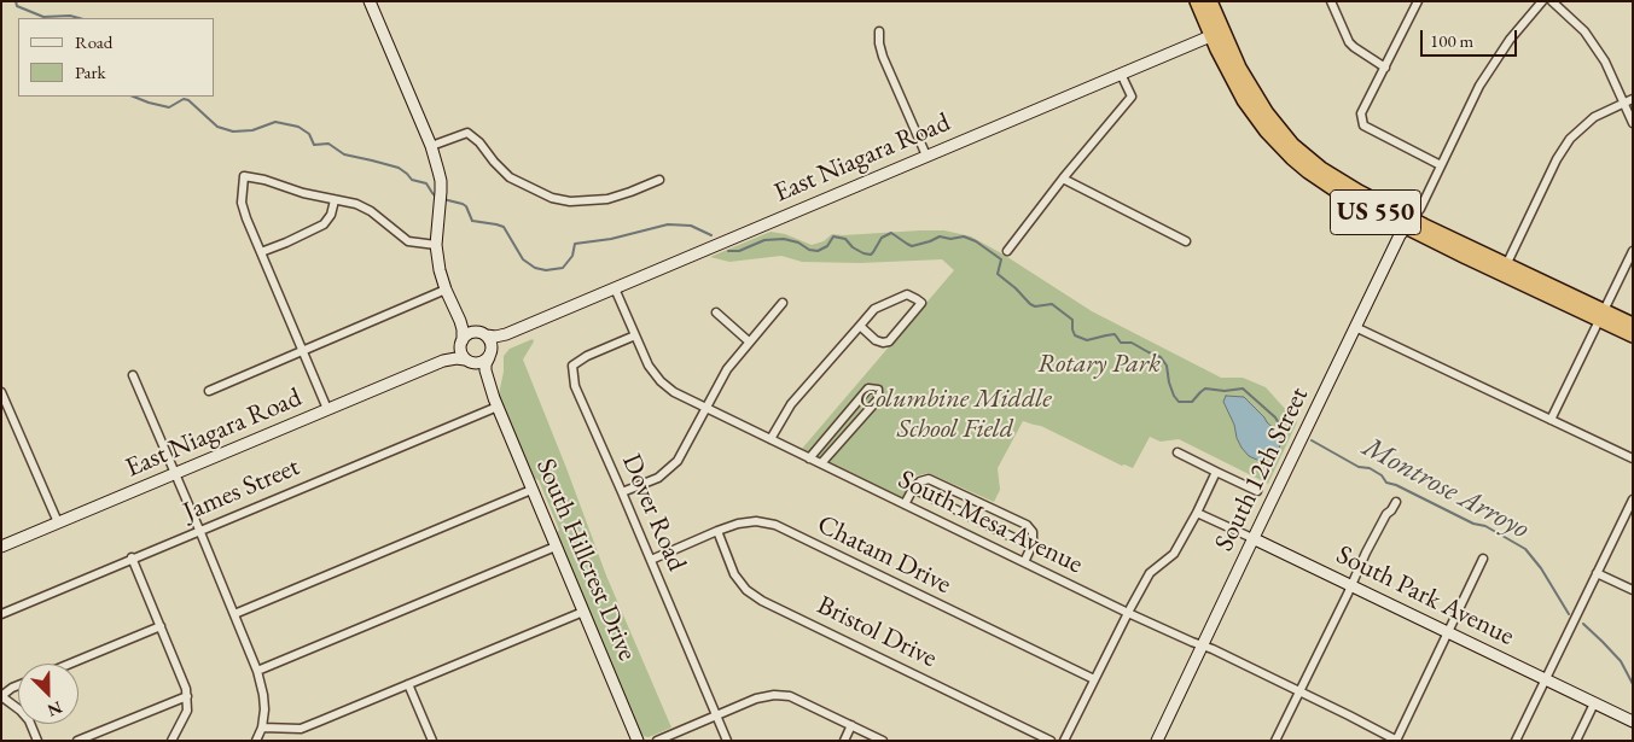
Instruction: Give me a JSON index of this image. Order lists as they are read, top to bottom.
{
  "streets": {
    "highway": ["US 550"],
    "street": [
      "East Niagara Road",
      "South 12th Street",
      "James Street",
      "Dover Road",
      "South Mesa Avenue",
      "Chatam Drive",
      "South Hillcrest Drive",
      "South Park Avenue",
      "Bristol Drive"
    ]
  },
  "crossings": [
    ["East Niagara Road", "US 550"],
    ["East Niagara Road", "South Mesa Avenue"],
    ["East Niagara Road", "South Hillcrest Drive"],
    ["US 550", "South 12th Street"],
    ["South 12th Street", "South Mesa Avenue"],
    ["South 12th Street", "South Park Avenue"],
    ["James Street", "South Hillcrest Drive"],
    ["Dover Road", "South Mesa Avenue"],
    ["Dover Road", "Chatam Drive"],
    ["Chatam Drive", "Bristol Drive"]
  ],
  "water": ["Montrose Arroyo"],
  "parks": ["Rotary Park", "Columbine Middle School Field"],
  "legend": ["Road", "Park"],
  "scale_bar": "100 m",
  "north": "bottom right"
}
